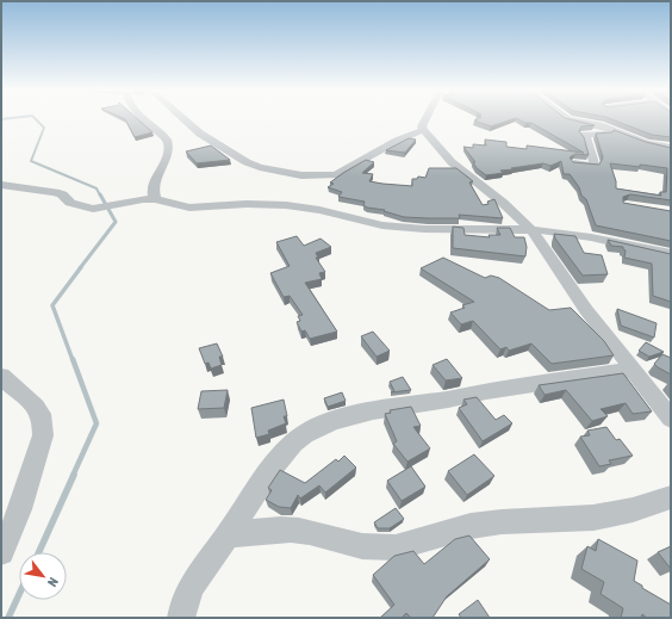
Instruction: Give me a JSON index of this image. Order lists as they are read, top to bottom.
{
  "north": "bottom right"
}
